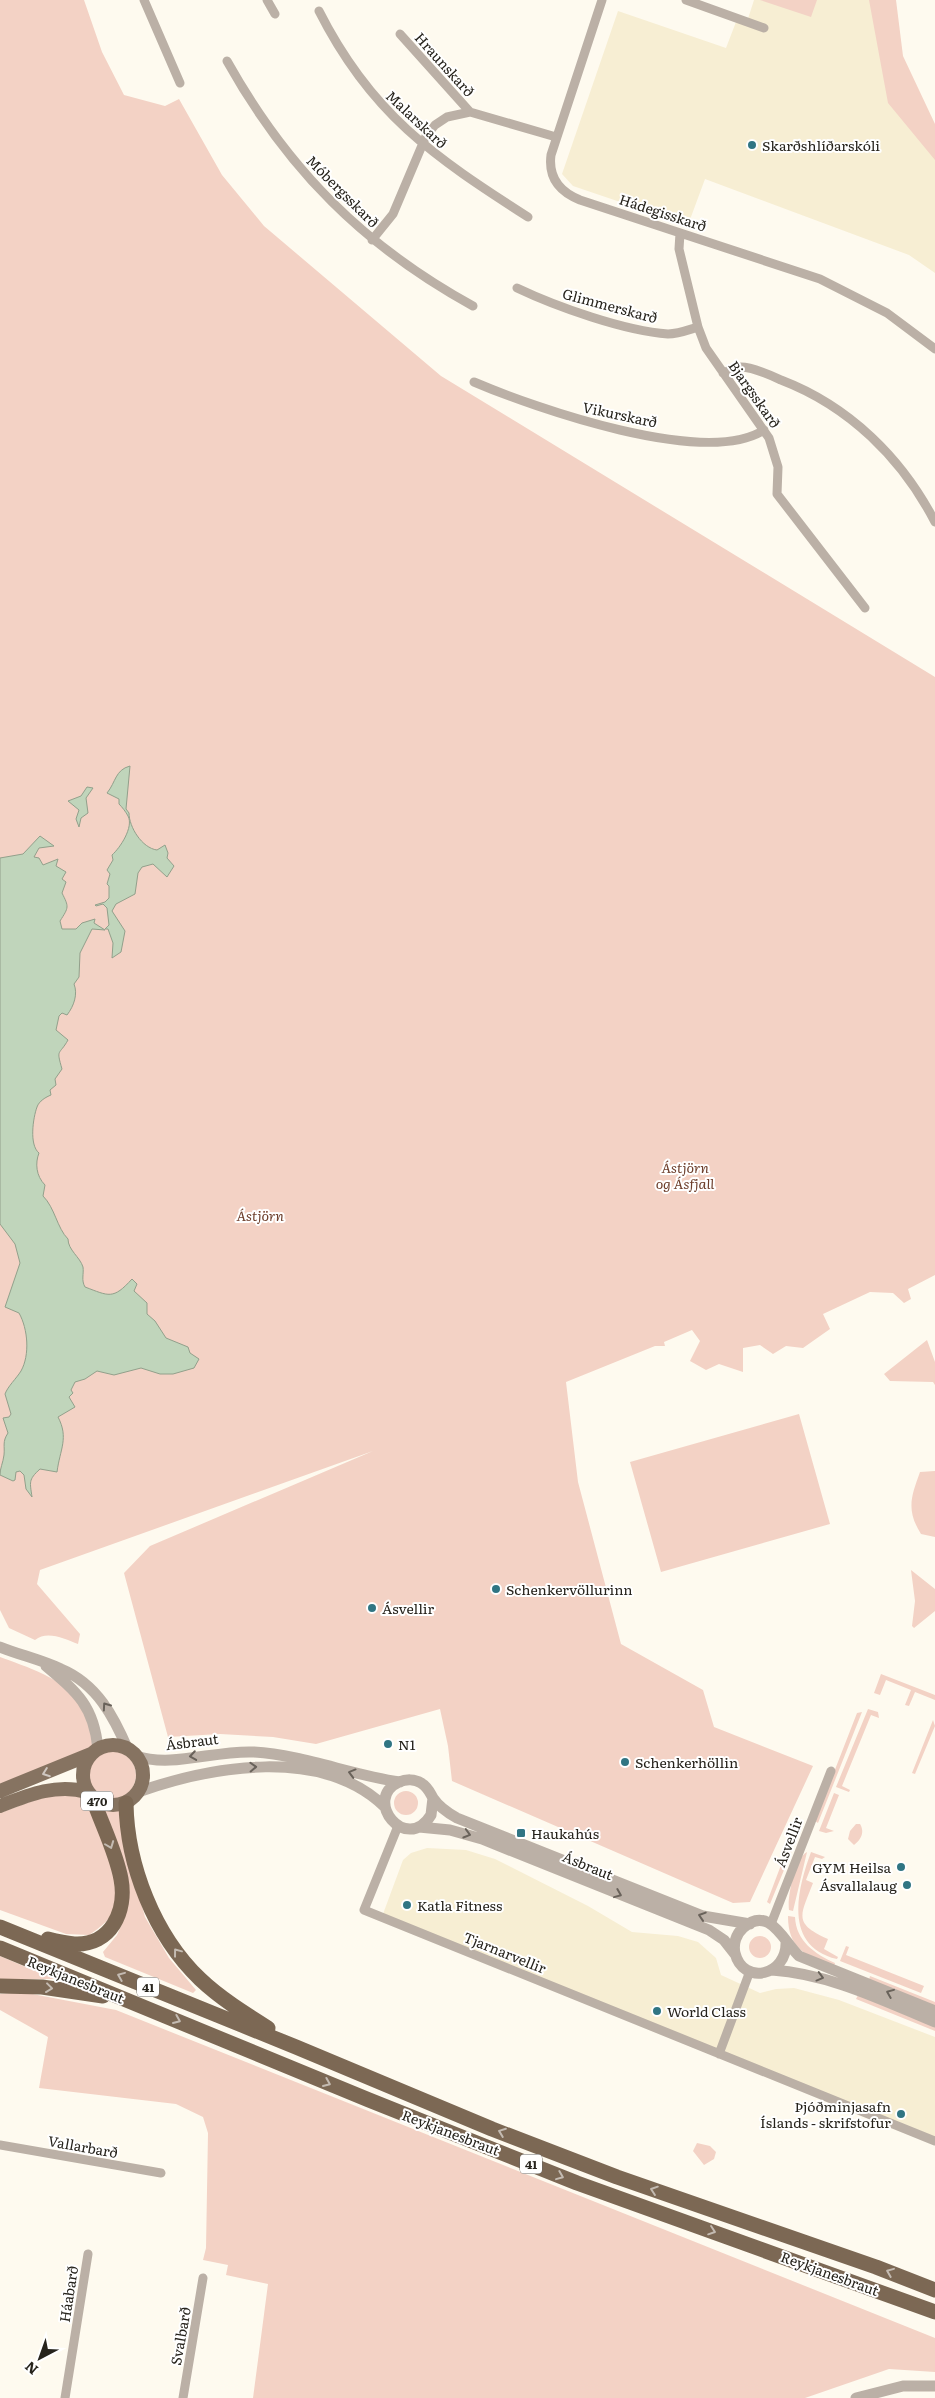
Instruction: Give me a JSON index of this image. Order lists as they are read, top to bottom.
{
  "streets": {
    "highway": ["Reykjanesbraut", "41"],
    "main road": ["470"],
    "street": [
      "Hraunskarð",
      "Malarskarð",
      "Móbergsskarð",
      "Hádegisskarð",
      "Glimmerskarð",
      "Bjargsskarð",
      "Vikurskarð",
      "Ásbraut",
      "Ásvellir",
      "Tjarnarvellir",
      "Vallarbarð",
      "Háabarð",
      "Svalbarð"
    ]
  },
  "crossings": [
    ["Hraunskarð", "Malarskarð"],
    ["Hraunskarð", "Móbergsskarð"],
    ["Hraunskarð", "Hádegisskarð"],
    ["Hádegisskarð", "Bjargsskarð"],
    ["Glimmerskarð", "Bjargsskarð"],
    ["Bjargsskarð", "Vikurskarð"],
    ["Ásbraut", "470"],
    ["Ásbraut", "Ásvellir"],
    ["Ásbraut", "Tjarnarvellir"]
  ],
  "parks": ["Ástjörn og Ásfjall", "Ástjörn"],
  "places": {
    "other": [
      "Skarðshlíðarskóli",
      "Schenkervöllurinn",
      "Ásvellir",
      "N1",
      "Schenkerhöllin",
      "GYM Heilsa",
      "Ásvallalaug",
      "Katla Fitness",
      "World Class",
      "Þjóðminjasafn Íslands - skrifstofur"
    ],
    "transit": ["Haukahús"]
  },
  "north": "bottom left"
}
